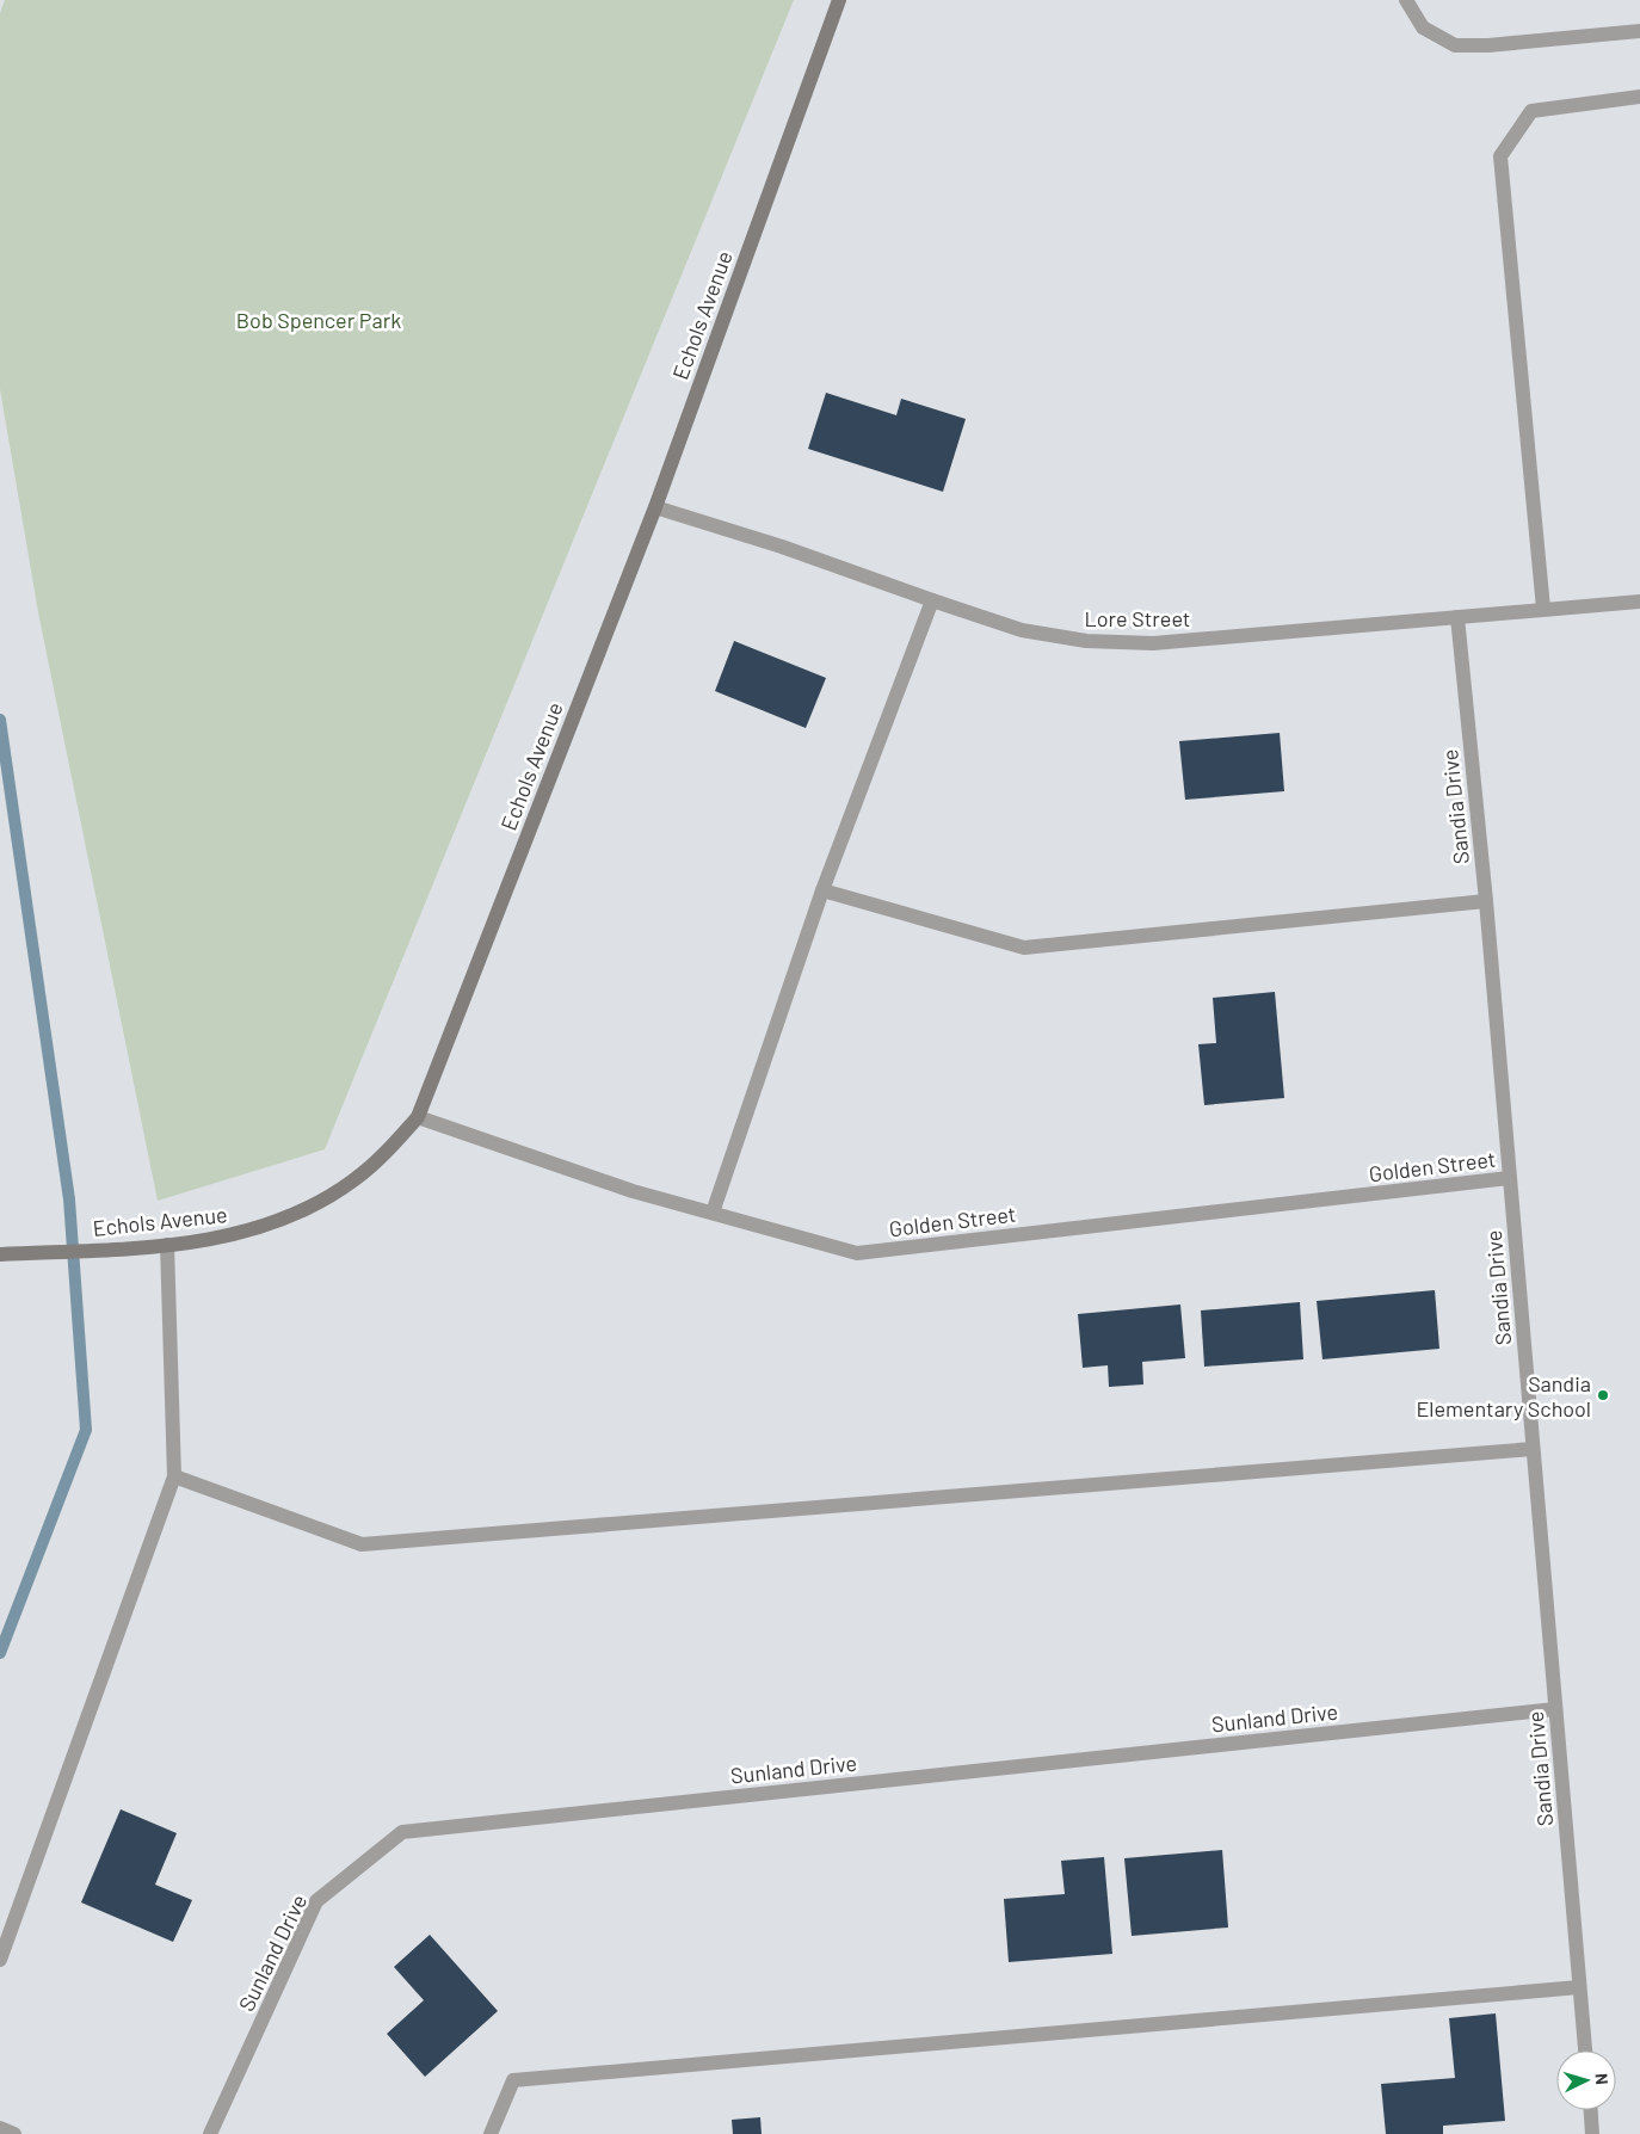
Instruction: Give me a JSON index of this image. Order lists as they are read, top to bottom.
{
  "streets": {
    "street": [
      "Echols Avenue",
      "Lore Street",
      "Sandia Drive",
      "Golden Street",
      "Sunland Drive"
    ]
  },
  "crossings": [
    ["Echols Avenue", "Lore Street"],
    ["Echols Avenue", "Golden Street"],
    ["Lore Street", "Sandia Drive"],
    ["Sandia Drive", "Golden Street"],
    ["Sandia Drive", "Sunland Drive"]
  ],
  "parks": ["Bob Spencer Park"],
  "places": ["Sandia Elementary School"],
  "north": "right"
}
